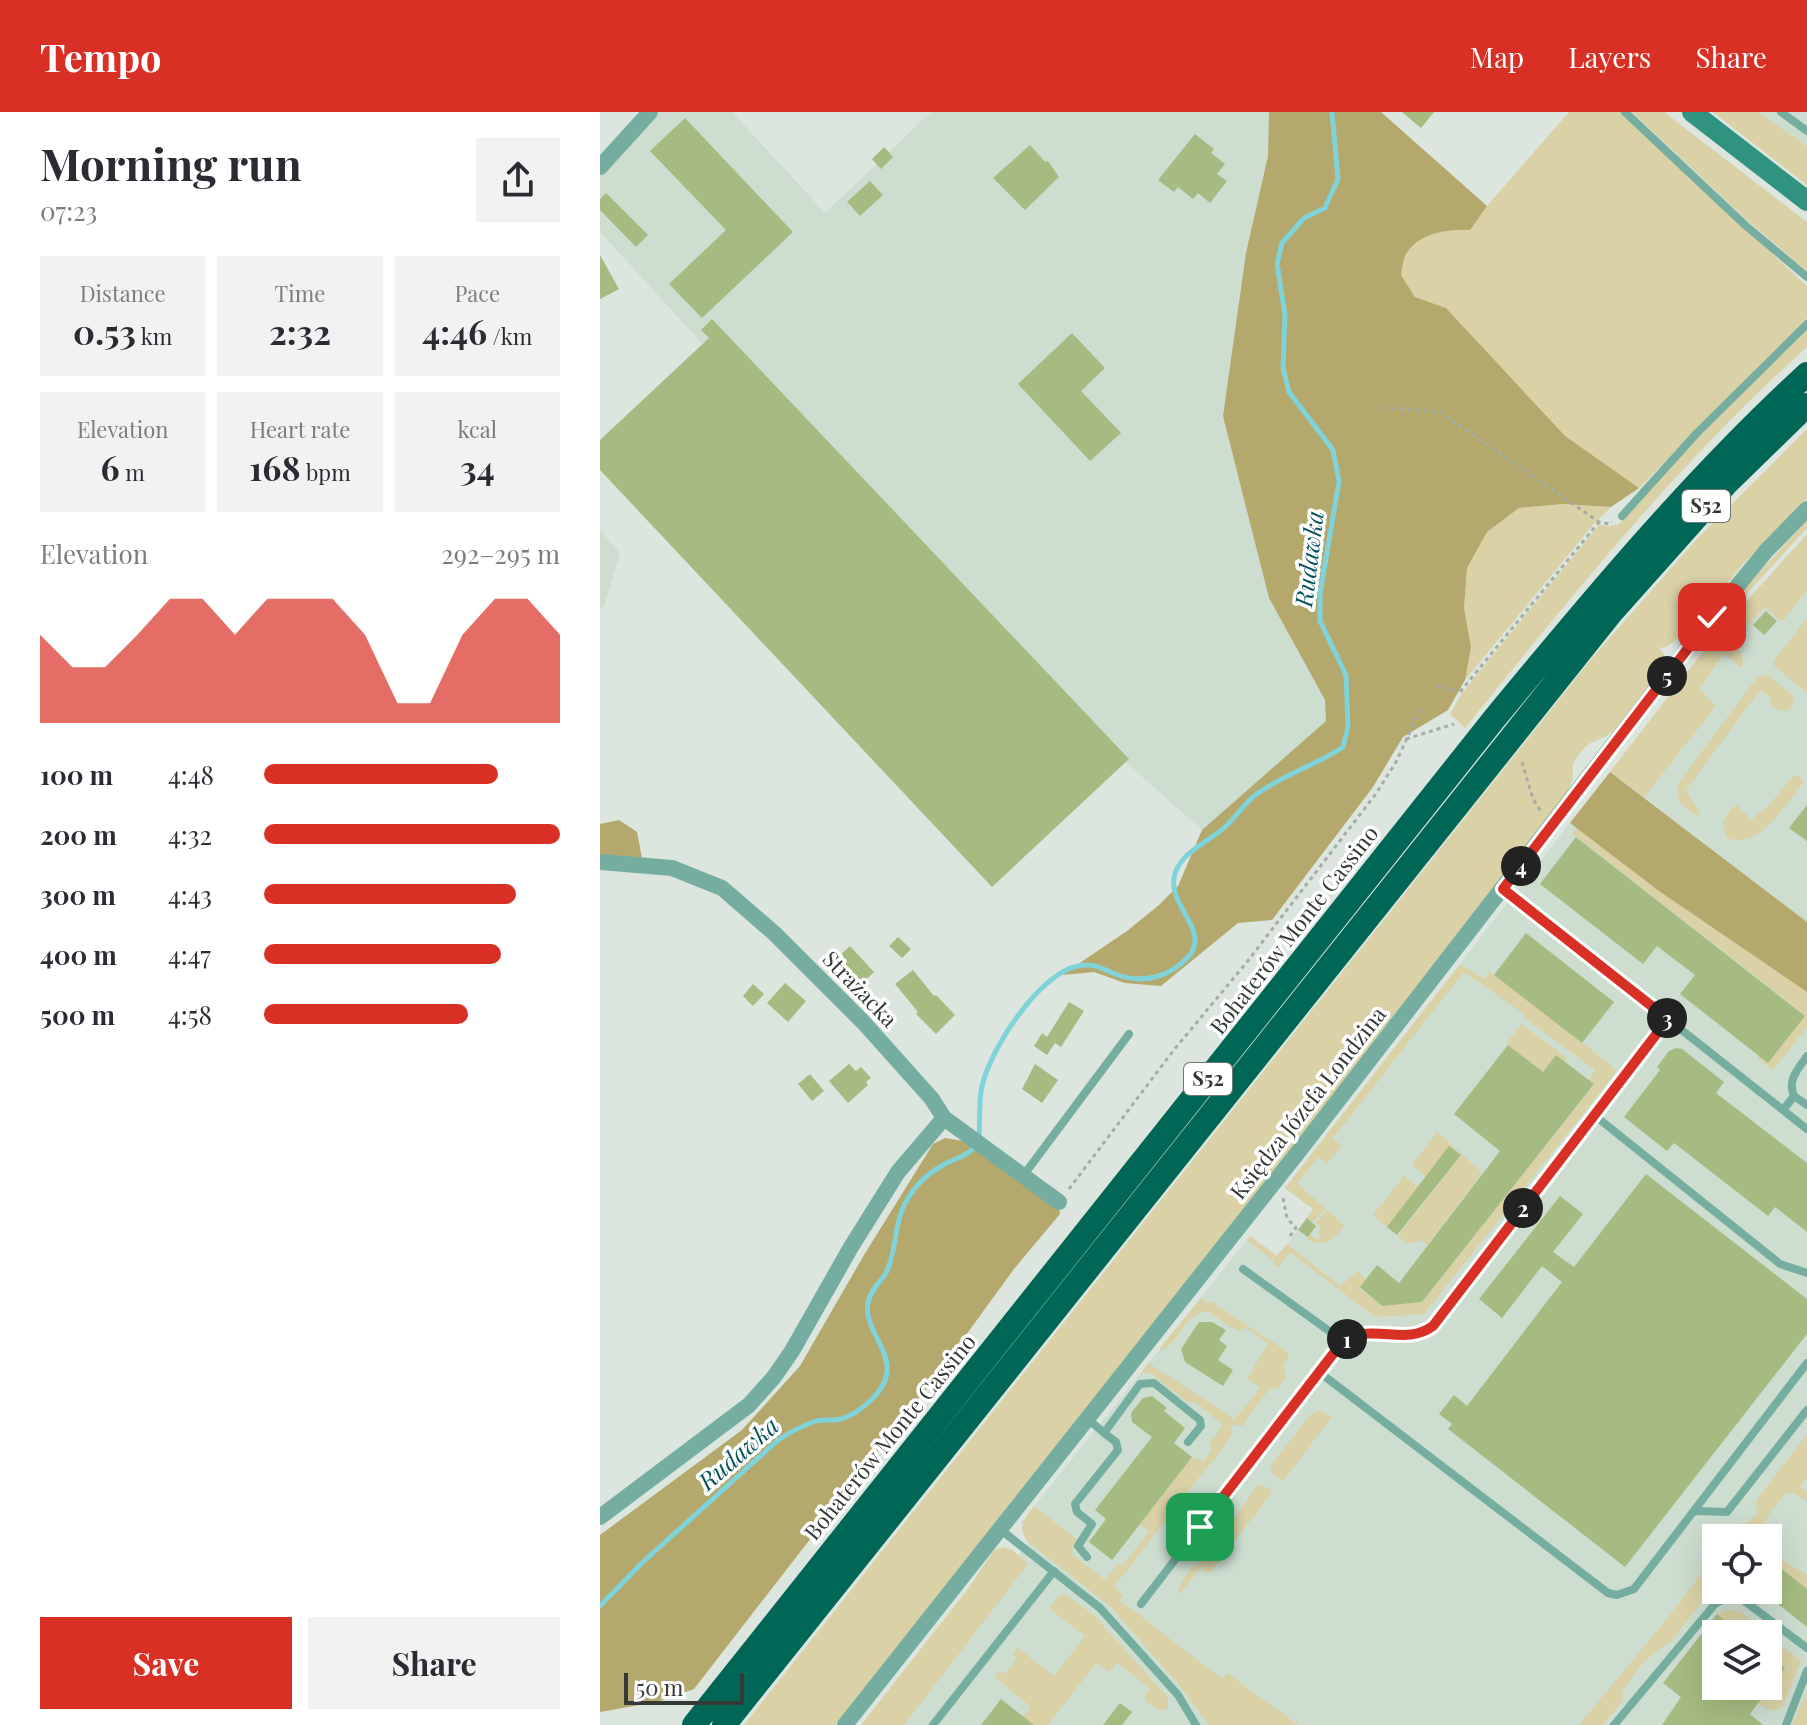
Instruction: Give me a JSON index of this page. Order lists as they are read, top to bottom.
{
  "streets": {
    "highway": ["S52", "Bohaterów Monte Cassino"],
    "street": ["Strażacka", "Księdza Józefa Londzina"]
  },
  "water": ["Rudawka"],
  "scale_bar": "50 m",
  "page": {
    "header": "Tempo",
    "nav": ["Map", "Layers", "Share"],
    "heading": ["Morning run", "07:23"],
    "stats": [
      ["Distance", "0.53 km"],
      ["Time", "2:32"],
      ["Pace", "4:46 /km"],
      ["Elevation", "6 m"],
      ["Heart rate", "168 bpm"],
      ["kcal", "34"]
    ],
    "chart": ["Elevation", "292–295 m"],
    "pins": [
      "5",
      "4",
      "3",
      "2",
      "1"
    ],
    "list": [
      {
        "name": "100 m",
        "note": "4:48"
      },
      {
        "name": "200 m",
        "note": "4:32"
      },
      {
        "name": "300 m",
        "note": "4:43"
      },
      {
        "name": "400 m",
        "note": "4:47"
      },
      {
        "name": "500 m",
        "note": "4:58"
      }
    ],
    "buttons": ["Save", "Share"],
    "scale": "50 m"
  }
}
